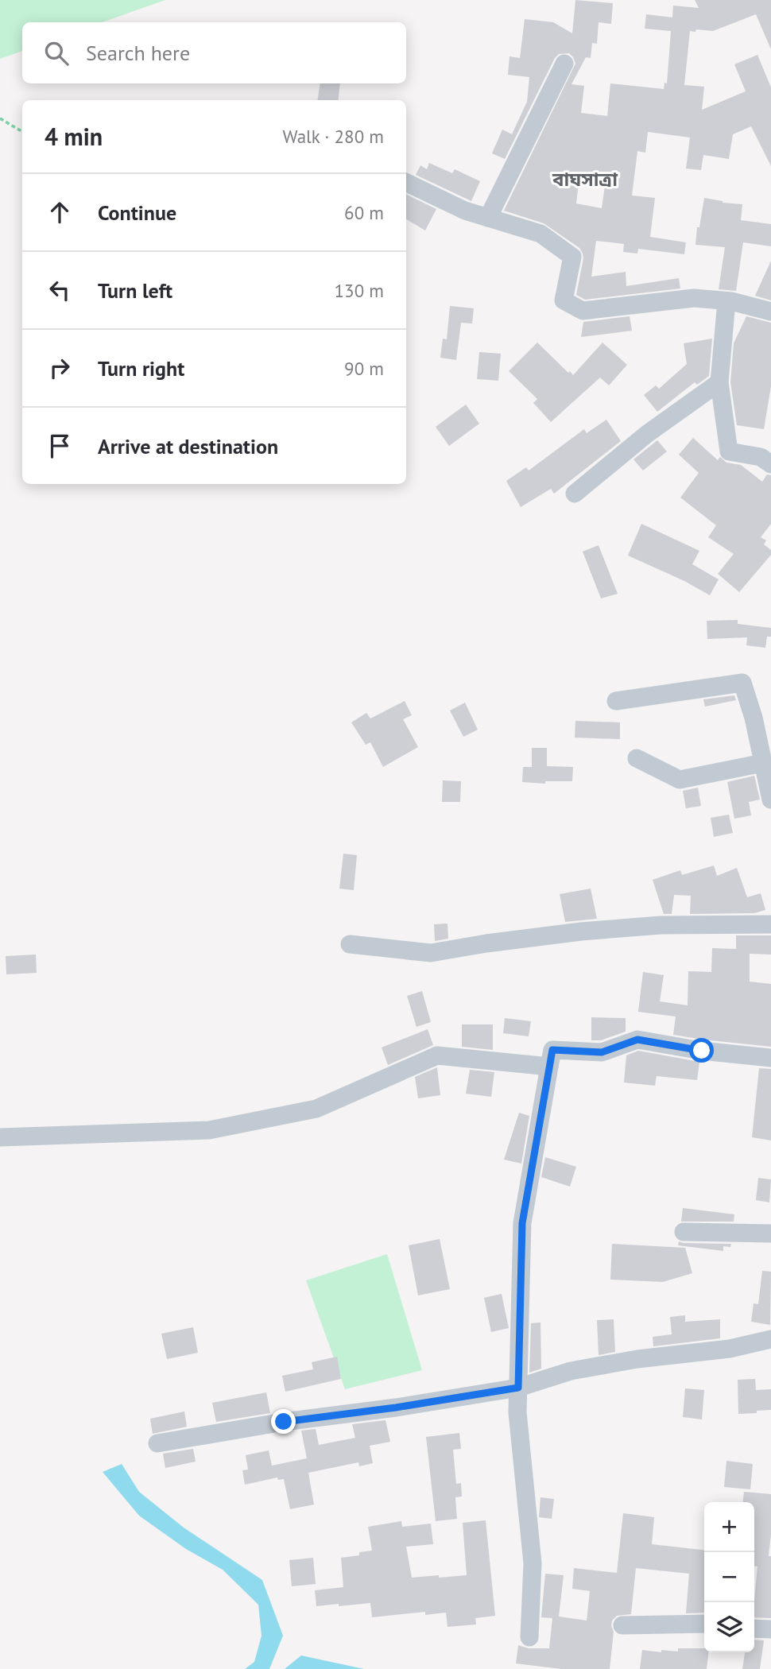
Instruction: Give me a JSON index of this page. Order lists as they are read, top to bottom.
{
  "districts": ["বাঘসাত্রা"],
  "page": {
    "search": "Search here",
    "heading": ["4 min", "Walk · 280 m"],
    "list": [
      ["Continue", "60 m"],
      ["Turn left", "130 m"],
      ["Turn right", "90 m"],
      "Arrive at destination"
    ],
    "map_buttons": ["+", "−"]
  }
}
